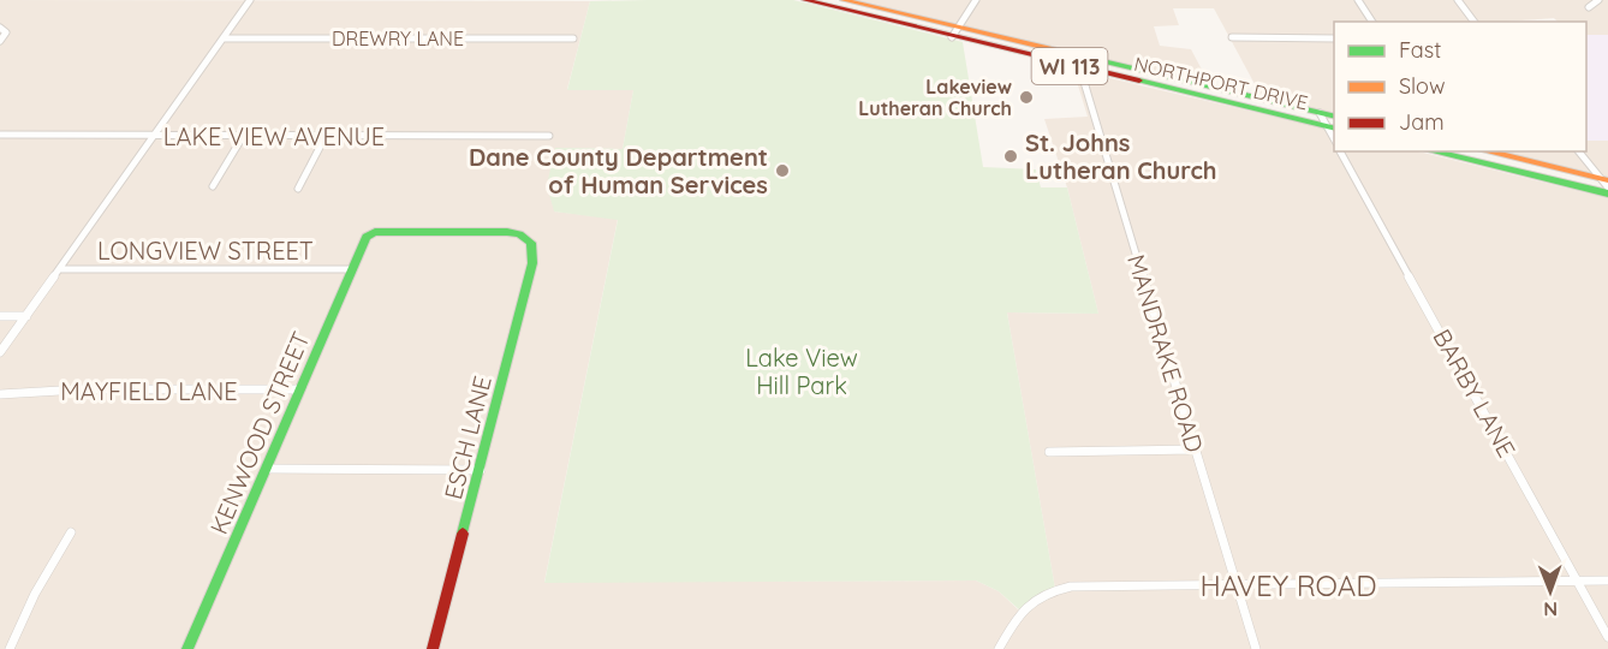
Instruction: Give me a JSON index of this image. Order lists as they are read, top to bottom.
{
  "streets": {
    "main road": [
      "WI 113",
      "NORTHPORT DRIVE",
      "KENWOOD STREET",
      "ESCH LANE"
    ],
    "street": [
      "DREWRY LANE",
      "LAKE VIEW AVENUE",
      "LONGVIEW STREET",
      "MANDRAKE ROAD",
      "MAYFIELD LANE",
      "BARBY LANE",
      "HAVEY ROAD"
    ]
  },
  "crossings": [
    ["NORTHPORT DRIVE", "MANDRAKE ROAD"],
    ["LONGVIEW STREET", "KENWOOD STREET"],
    ["MANDRAKE ROAD", "HAVEY ROAD"],
    ["MAYFIELD LANE", "KENWOOD STREET"],
    ["BARBY LANE", "HAVEY ROAD"],
    ["KENWOOD STREET", "ESCH LANE"]
  ],
  "parks": ["Lake View Hill Park"],
  "places": ["Lakeview Lutheran Church", "St. Johns Lutheran Church", "Dane County Department of Human Services"],
  "legend": ["Fast", "Slow", "Jam"],
  "north": "bottom"
}
